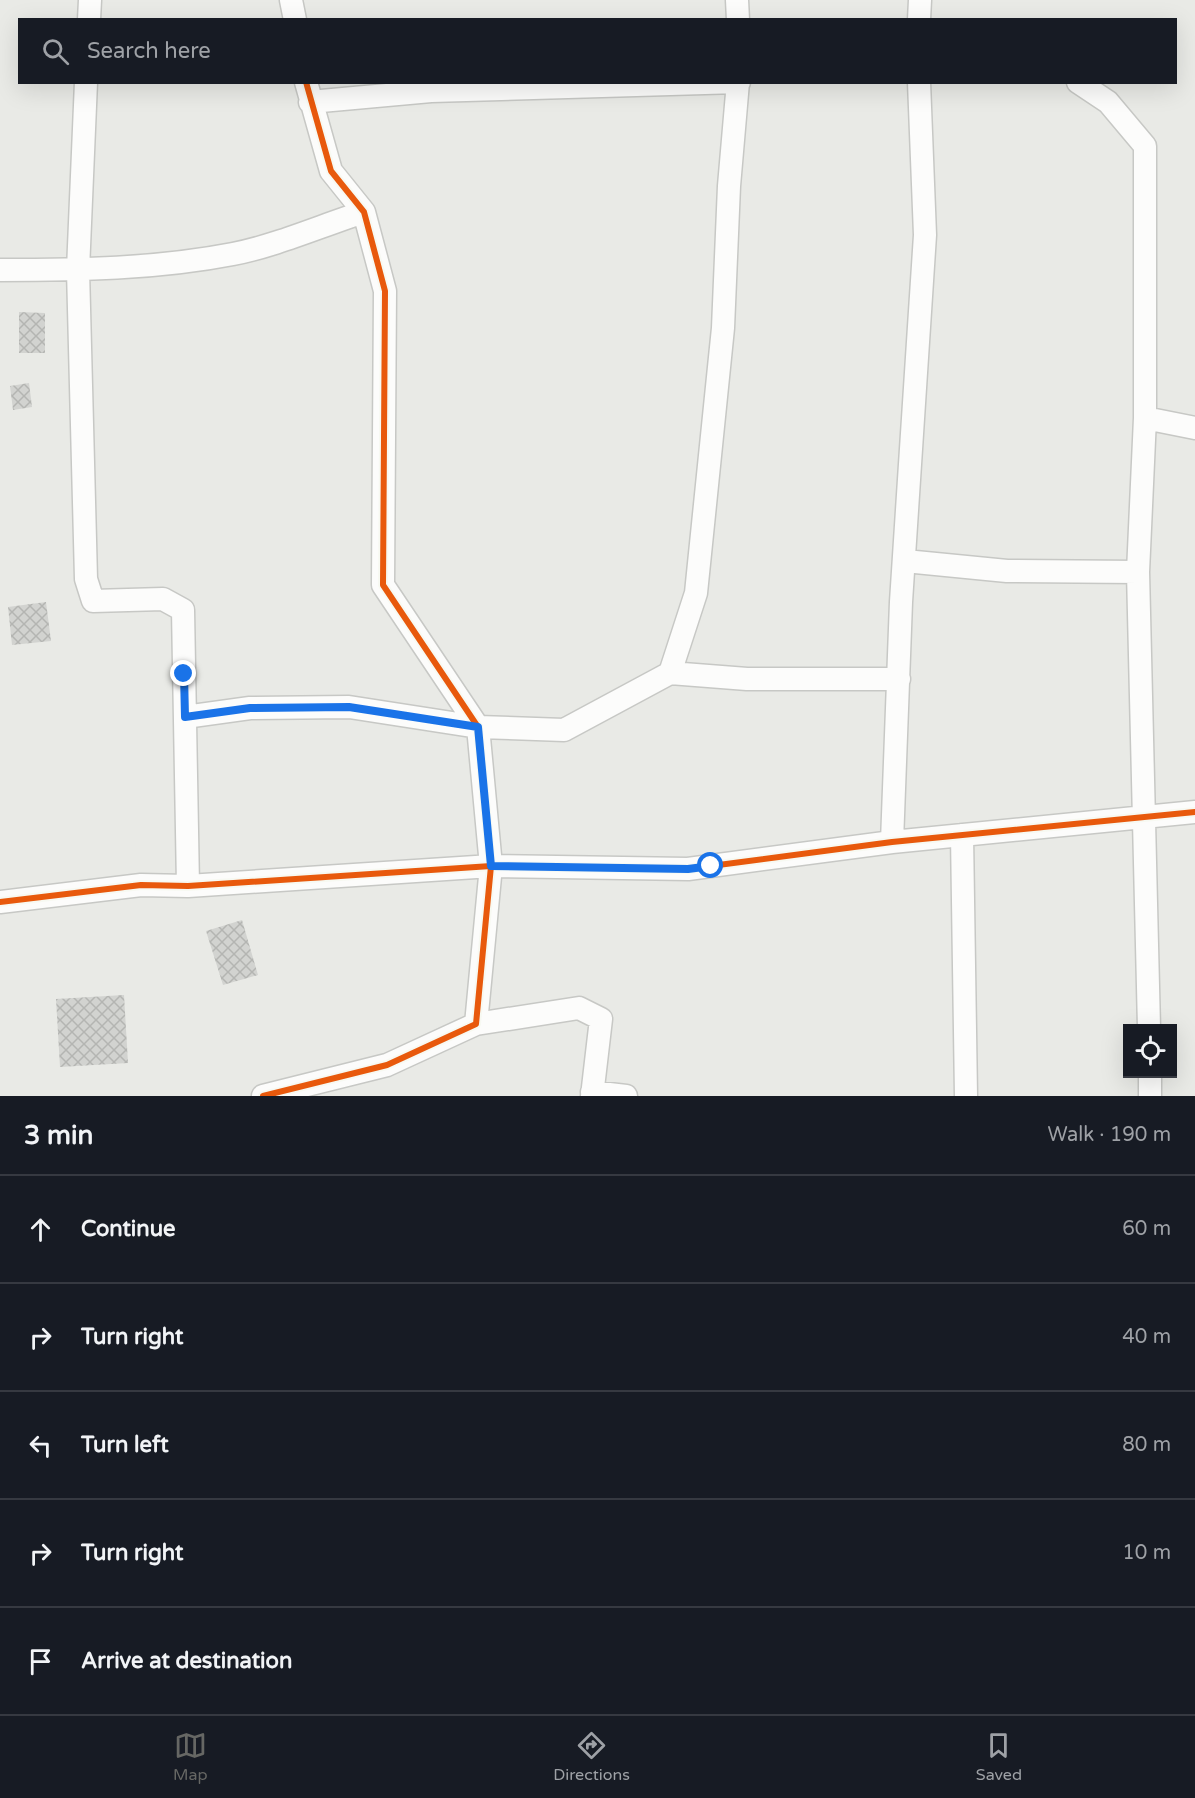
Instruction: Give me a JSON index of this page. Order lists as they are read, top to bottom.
{
  "page": {
    "search": "Search here",
    "heading": ["3 min", "Walk · 190 m"],
    "list": [
      ["Continue", "60 m"],
      ["Turn right", "40 m"],
      ["Turn left", "80 m"],
      ["Turn right", "10 m"],
      "Arrive at destination"
    ],
    "nav": ["Map", "Directions", "Saved"]
  }
}
